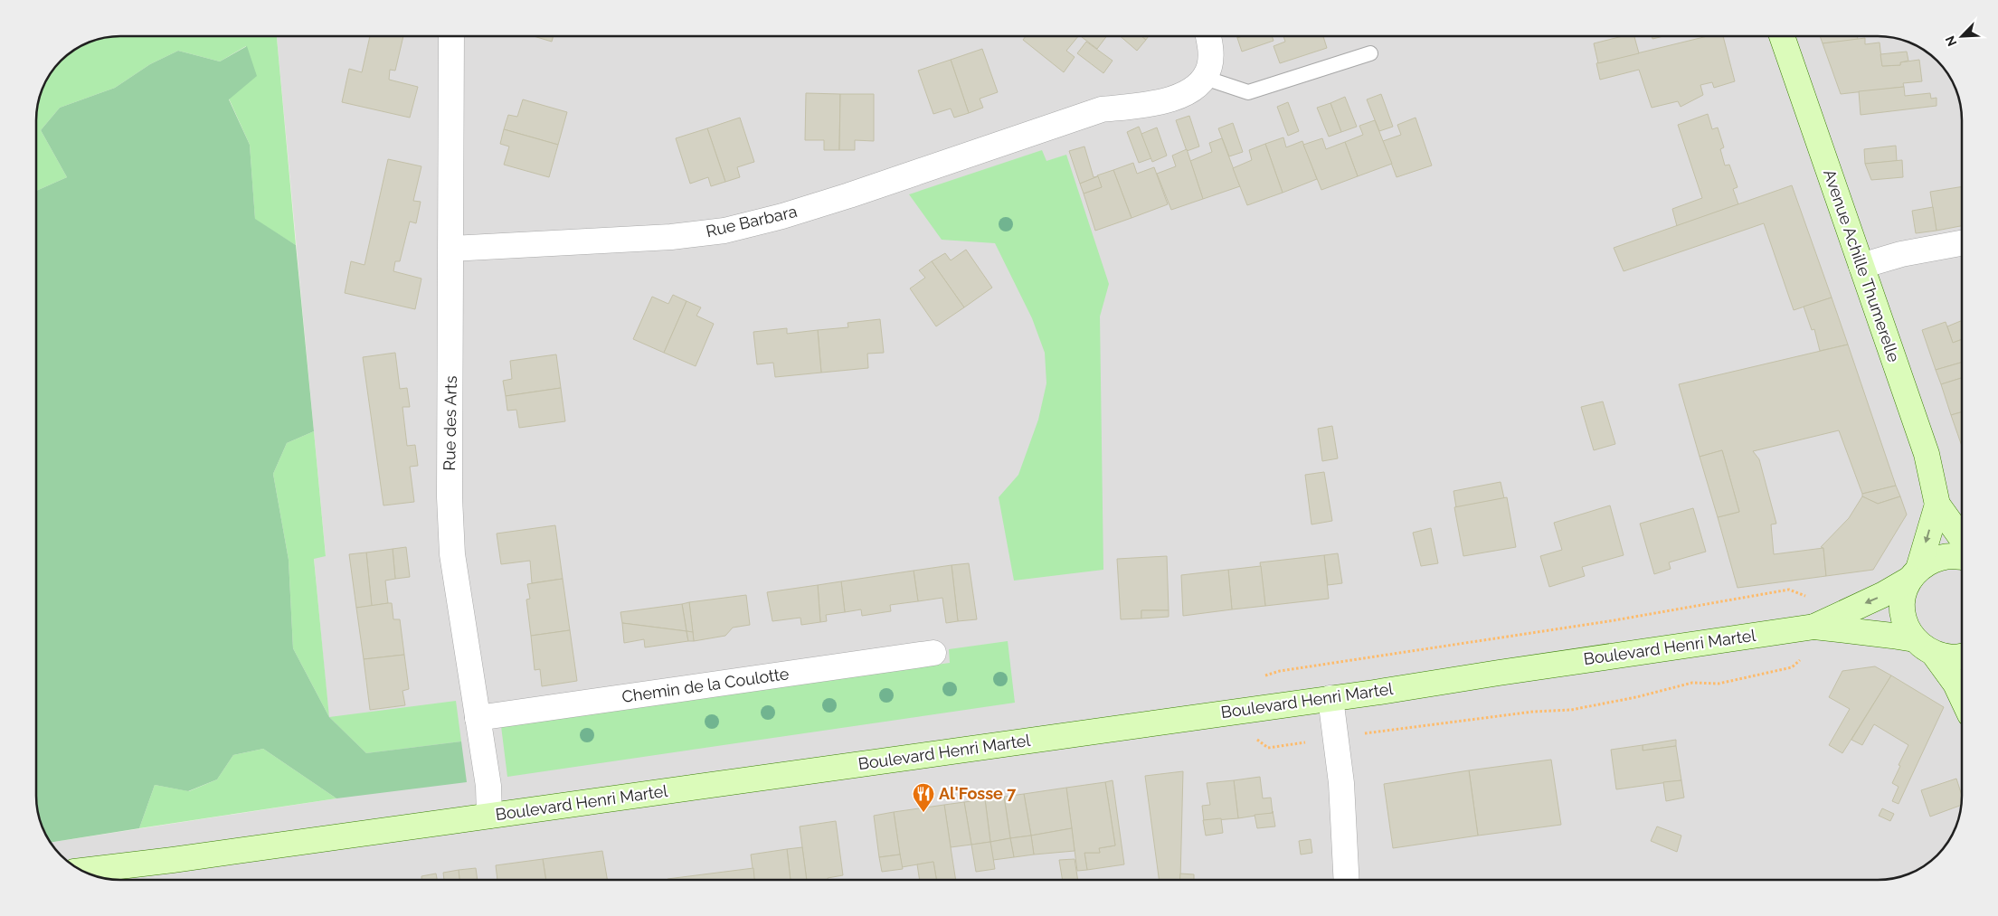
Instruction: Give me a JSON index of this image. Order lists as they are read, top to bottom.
{
  "streets": {
    "main road": ["Avenue Achille Thumerelle", "Boulevard Henri Martel"],
    "street": ["Rue Barbara", "Rue des Arts", "Chemin de la Coulotte"]
  },
  "crossings": [
    ["Rue Barbara", "Rue des Arts"],
    ["Avenue Achille Thumerelle", "Boulevard Henri Martel"],
    ["Rue des Arts", "Boulevard Henri Martel"],
    ["Rue des Arts", "Chemin de la Coulotte"]
  ],
  "places": {
    "restaurant": ["Al'Fosse 7"]
  },
  "north": "bottom left"
}
